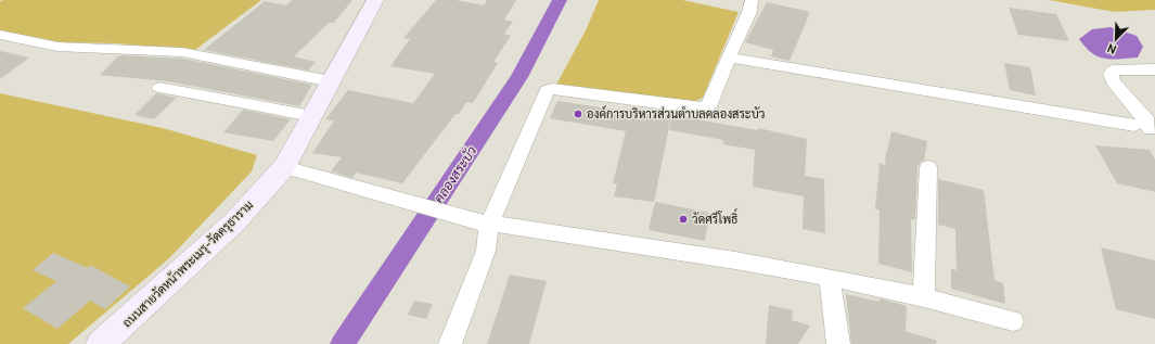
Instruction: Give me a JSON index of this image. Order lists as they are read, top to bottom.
{
  "streets": {
    "street": ["ถนนสายวัดหน้าพระเมรุ-วัดครุธาราม"]
  },
  "water": ["คลองสระบัว"],
  "places": ["องค์การบริหารส่วนตำบลคลองสระบัว", "วัดศรีโพธิ์"],
  "north": "bottom left"
}
